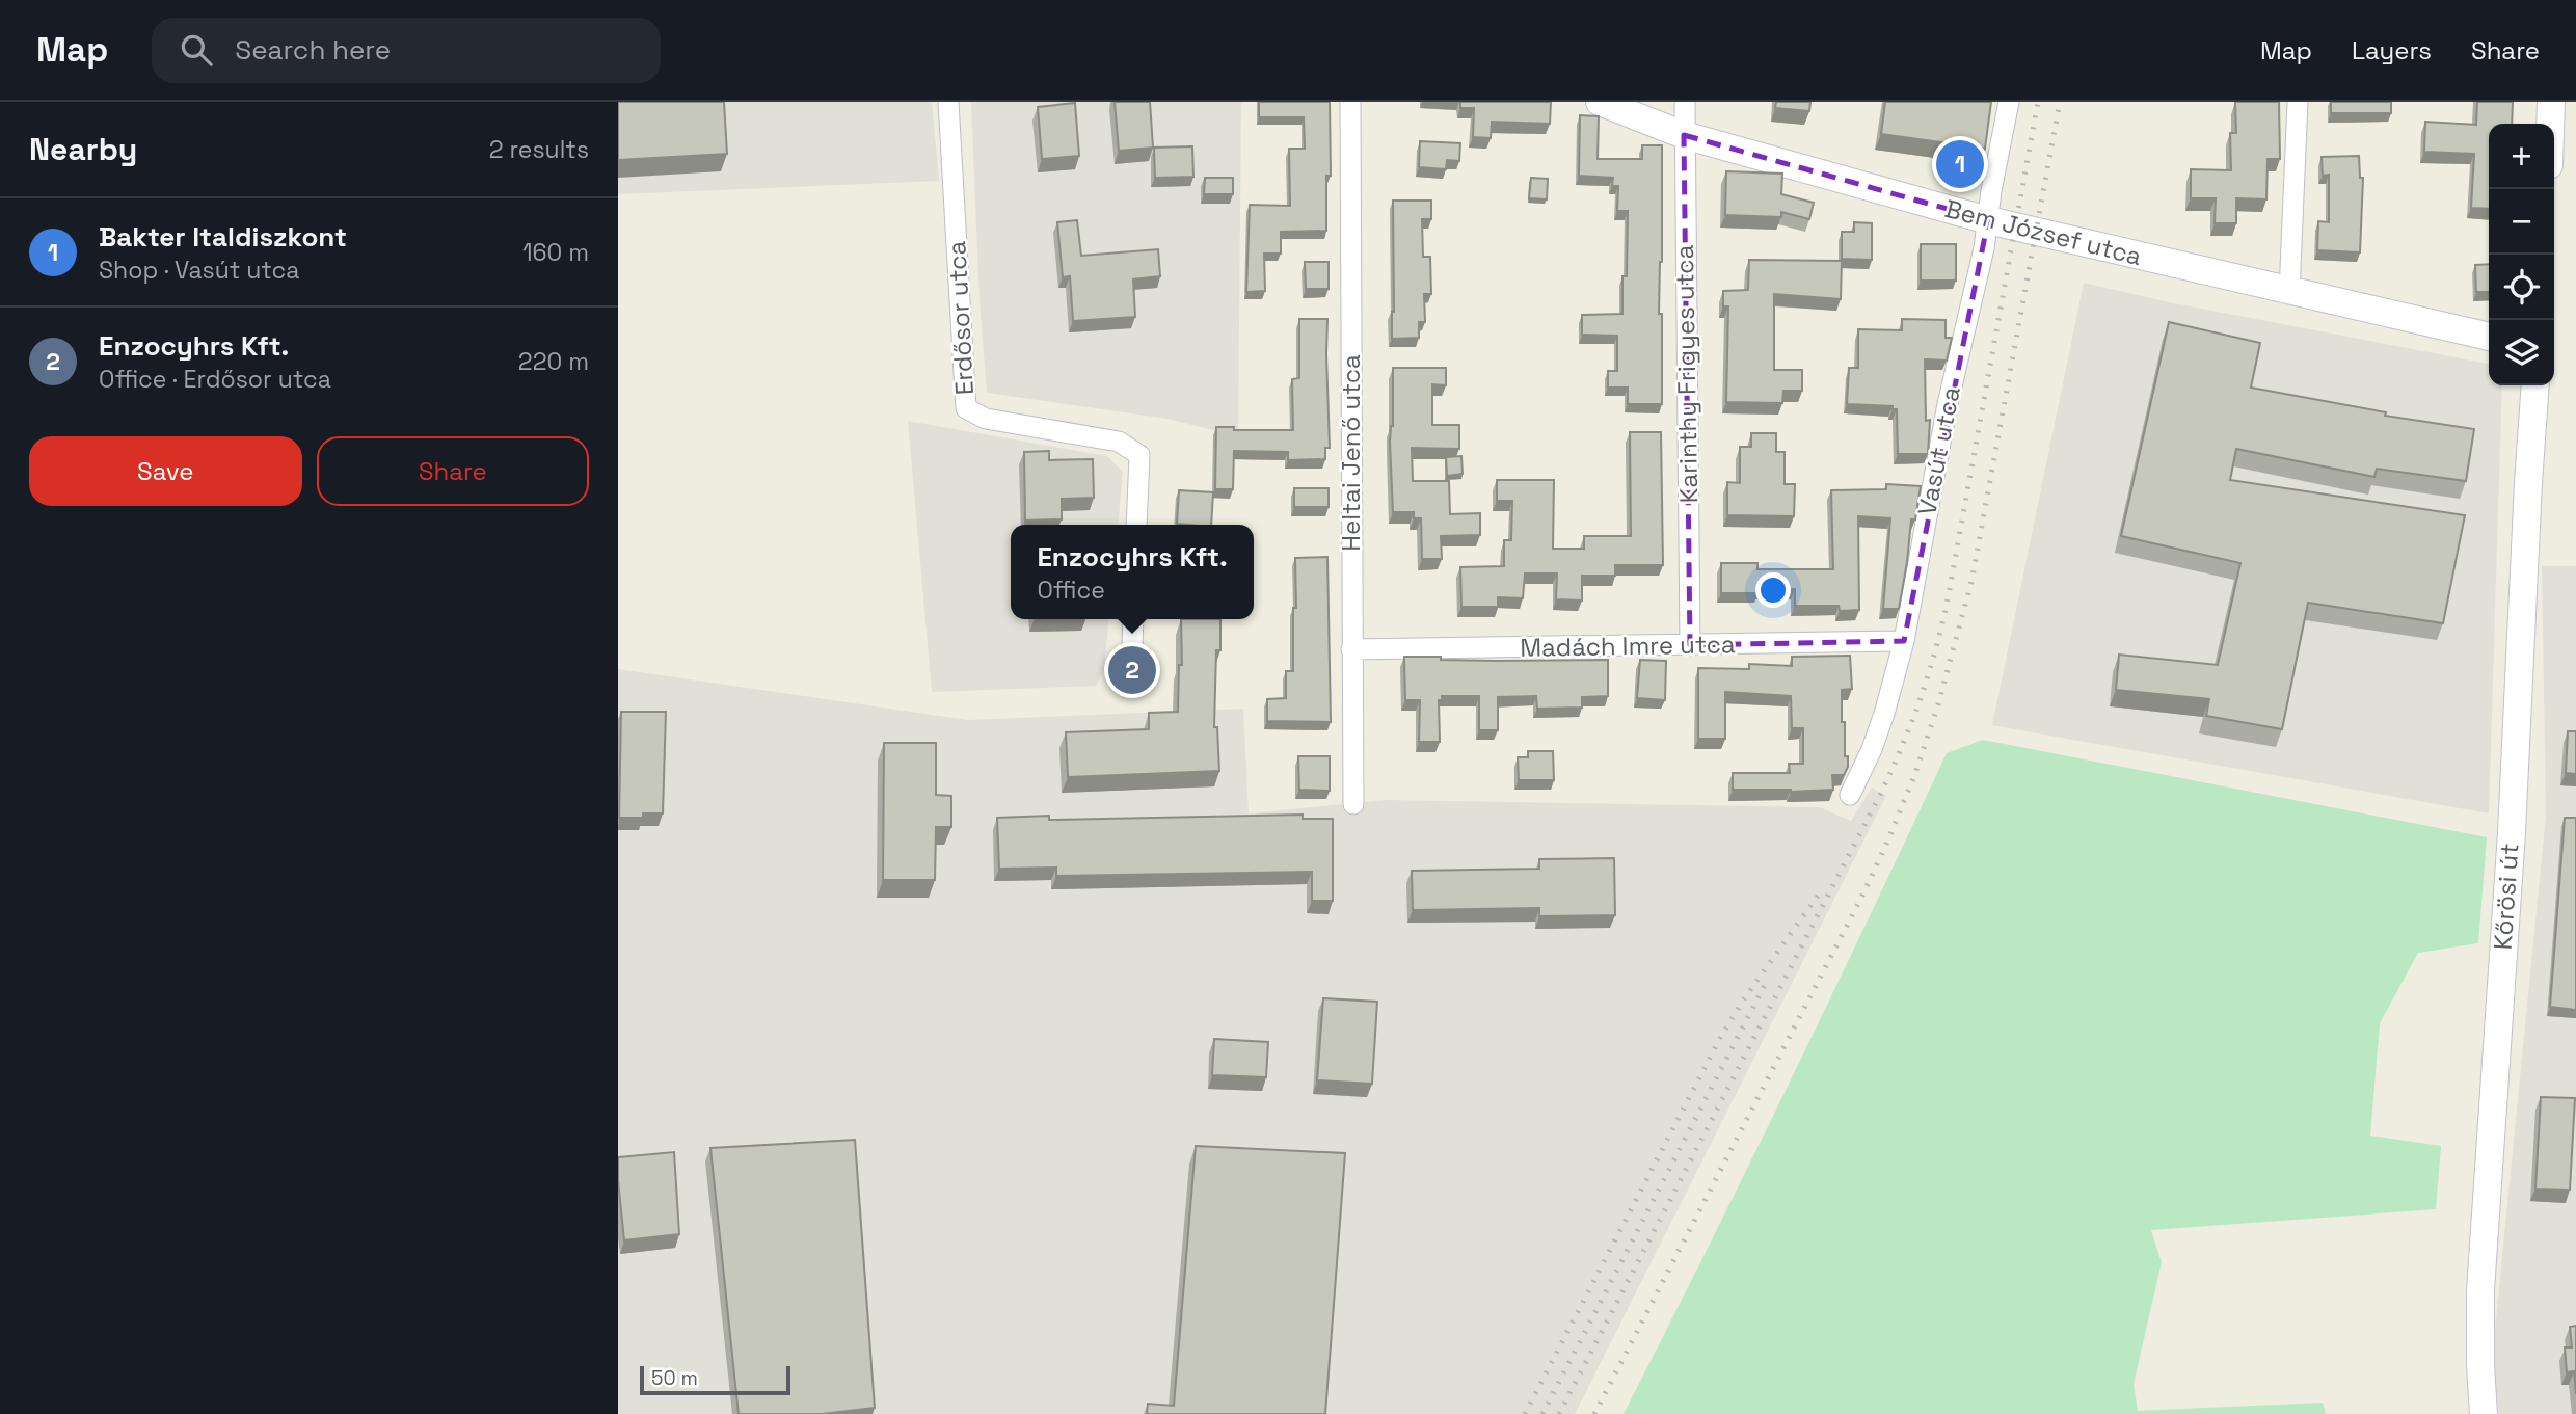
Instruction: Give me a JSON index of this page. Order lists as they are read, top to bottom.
{
  "streets": {
    "main road": ["Bem József utca", "Kőrösi út"],
    "street": [
      "Erdősor utca",
      "Karinthy Frigyes utca",
      "Vasút utca",
      "Heltai Jenő utca",
      "Madách Imre utca"
    ]
  },
  "crossings": [
    ["Bem József utca", "Karinthy Frigyes utca"],
    ["Bem József utca", "Vasút utca"],
    ["Karinthy Frigyes utca", "Madách Imre utca"],
    ["Vasút utca", "Madách Imre utca"],
    ["Heltai Jenő utca", "Madách Imre utca"]
  ],
  "scale_bar": "50 m",
  "page": {
    "header": "Map",
    "search": "Search here",
    "nav": ["Map", "Layers", "Share"],
    "heading": ["Nearby", "2 results"],
    "map_buttons": ["+", "−"],
    "pins": ["1", "2"],
    "list": [
      {
        "mark": "1",
        "name": "Bakter Italdiszkont",
        "note": "Shop · Vasút utca",
        "value": "160 m"
      },
      {
        "mark": "2",
        "name": "Enzocyhrs Kft.",
        "note": "Office · Erdősor utca",
        "value": "220 m"
      }
    ],
    "buttons": ["Save", "Share"],
    "popup": ["Enzocyhrs Kft.", "Office"],
    "scale": "50 m"
  }
}
